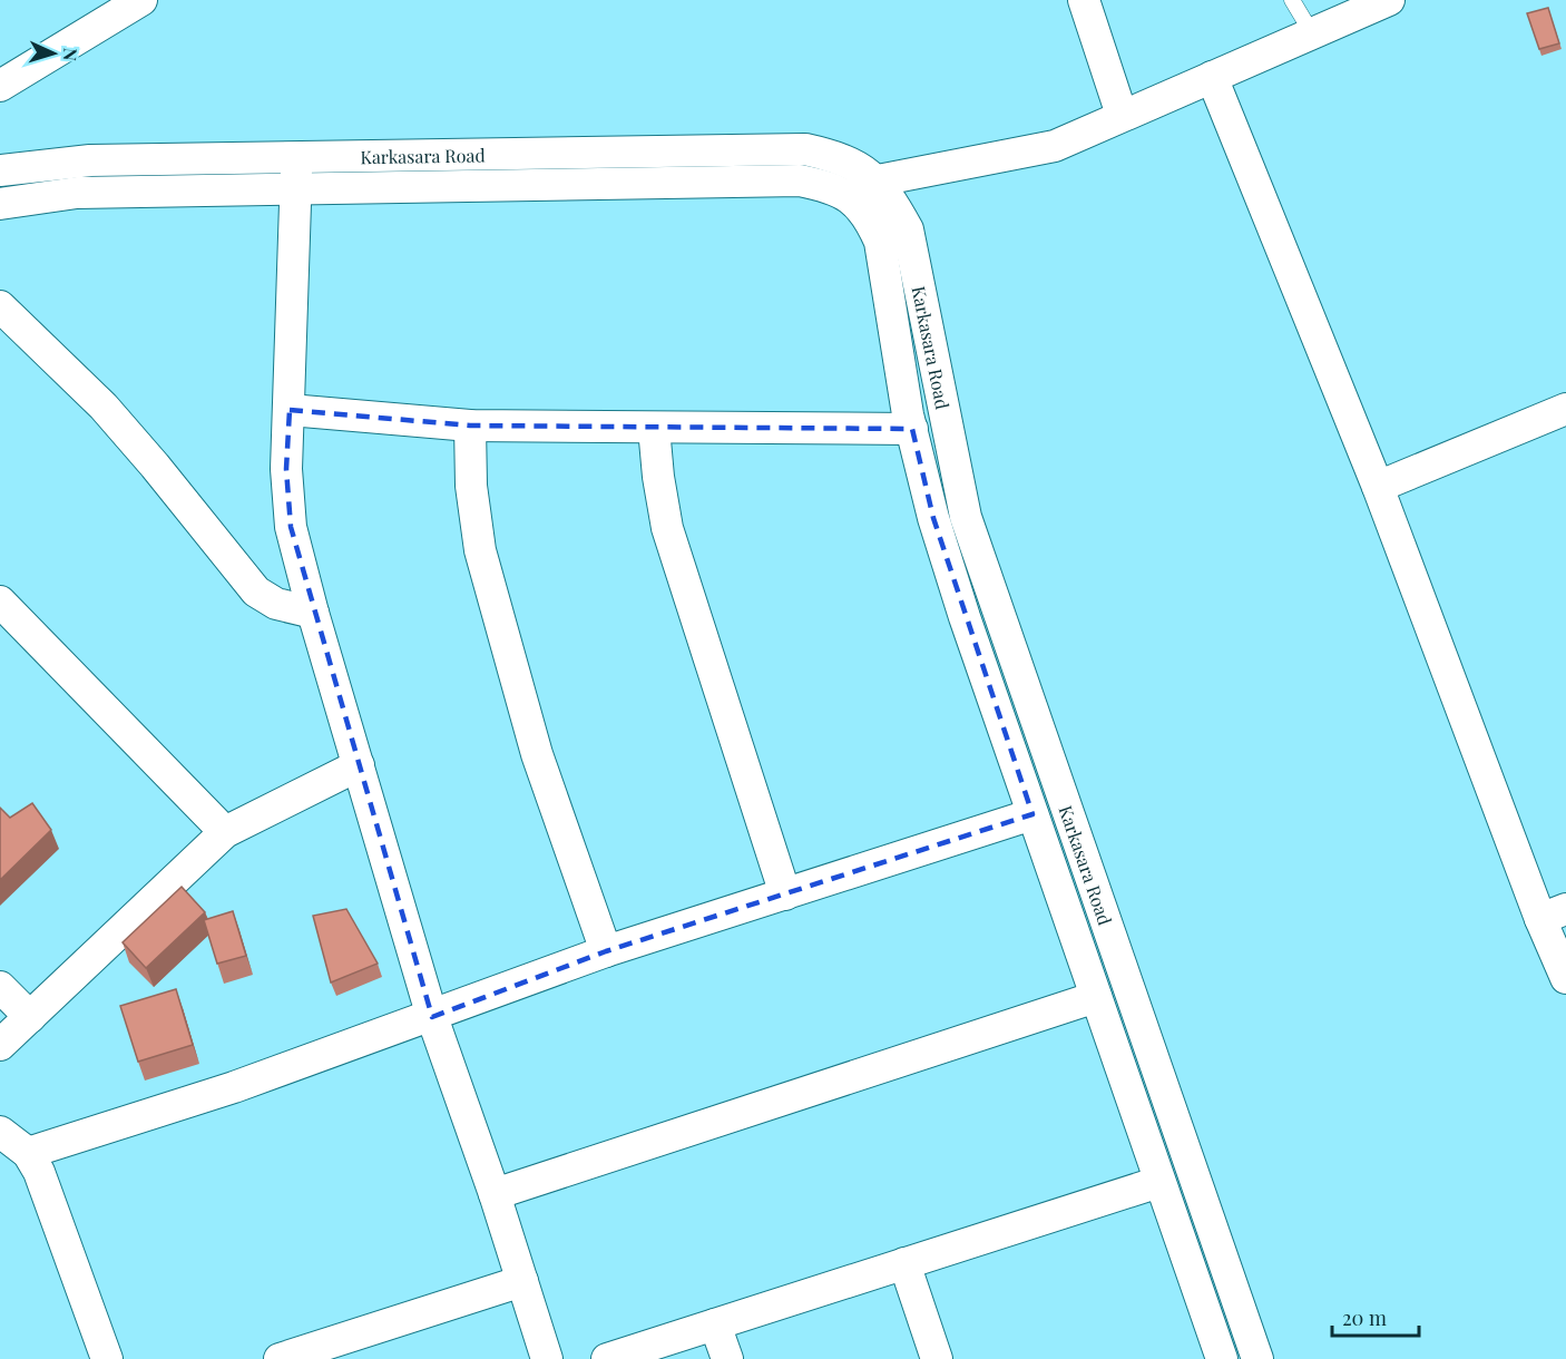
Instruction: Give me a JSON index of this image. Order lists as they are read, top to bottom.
{
  "streets": {
    "street": ["Karkasara Road"]
  },
  "scale_bar": "20 m",
  "north": "right"
}
